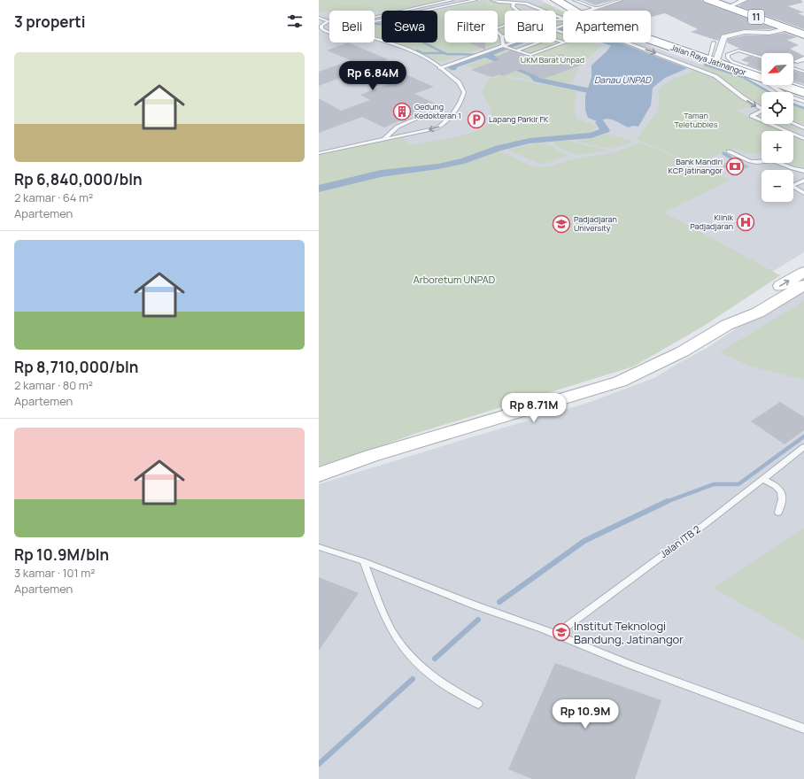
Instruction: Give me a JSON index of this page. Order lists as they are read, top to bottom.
{
  "streets": {
    "highway": ["11", "Jalan Raya Jatinangor"],
    "lane": ["Jalan ITB 2"]
  },
  "water": ["Danau UNPAD"],
  "parks": ["UKM Barat Unpad", "Taman Teletubbies", "Arboretum UNPAD"],
  "places": {
    "building": ["Gedung Kedokteran 1"],
    "parking": ["Lapang Parkir FK"],
    "bank": ["Bank Mandiri KCP jatinangor"],
    "hospital": ["Klinik Padjadjaran"],
    "school or university": ["Padjadjaran University", "Institut Teknologi Bandung, Jatinangor"]
  },
  "north": "bottom left",
  "page": {
    "heading": "3 properti",
    "chip": [
      "Beli",
      "Sewa",
      "Filter",
      "Baru",
      "Apartemen"
    ],
    "list": [
      {
        "name": "Rp 6,840,000/bln",
        "note": "2 kamar · 64 m² · Apartemen"
      },
      {
        "name": "Rp 8,710,000/bln",
        "note": "2 kamar · 80 m² · Apartemen"
      },
      {
        "name": "Rp 10.9M/bln",
        "note": "3 kamar · 101 m² · Apartemen"
      }
    ],
    "map_buttons": ["+", "−"],
    "price": ["Rp 6.84M", "Rp 8.71M", "Rp 10.9M"]
  }
}
